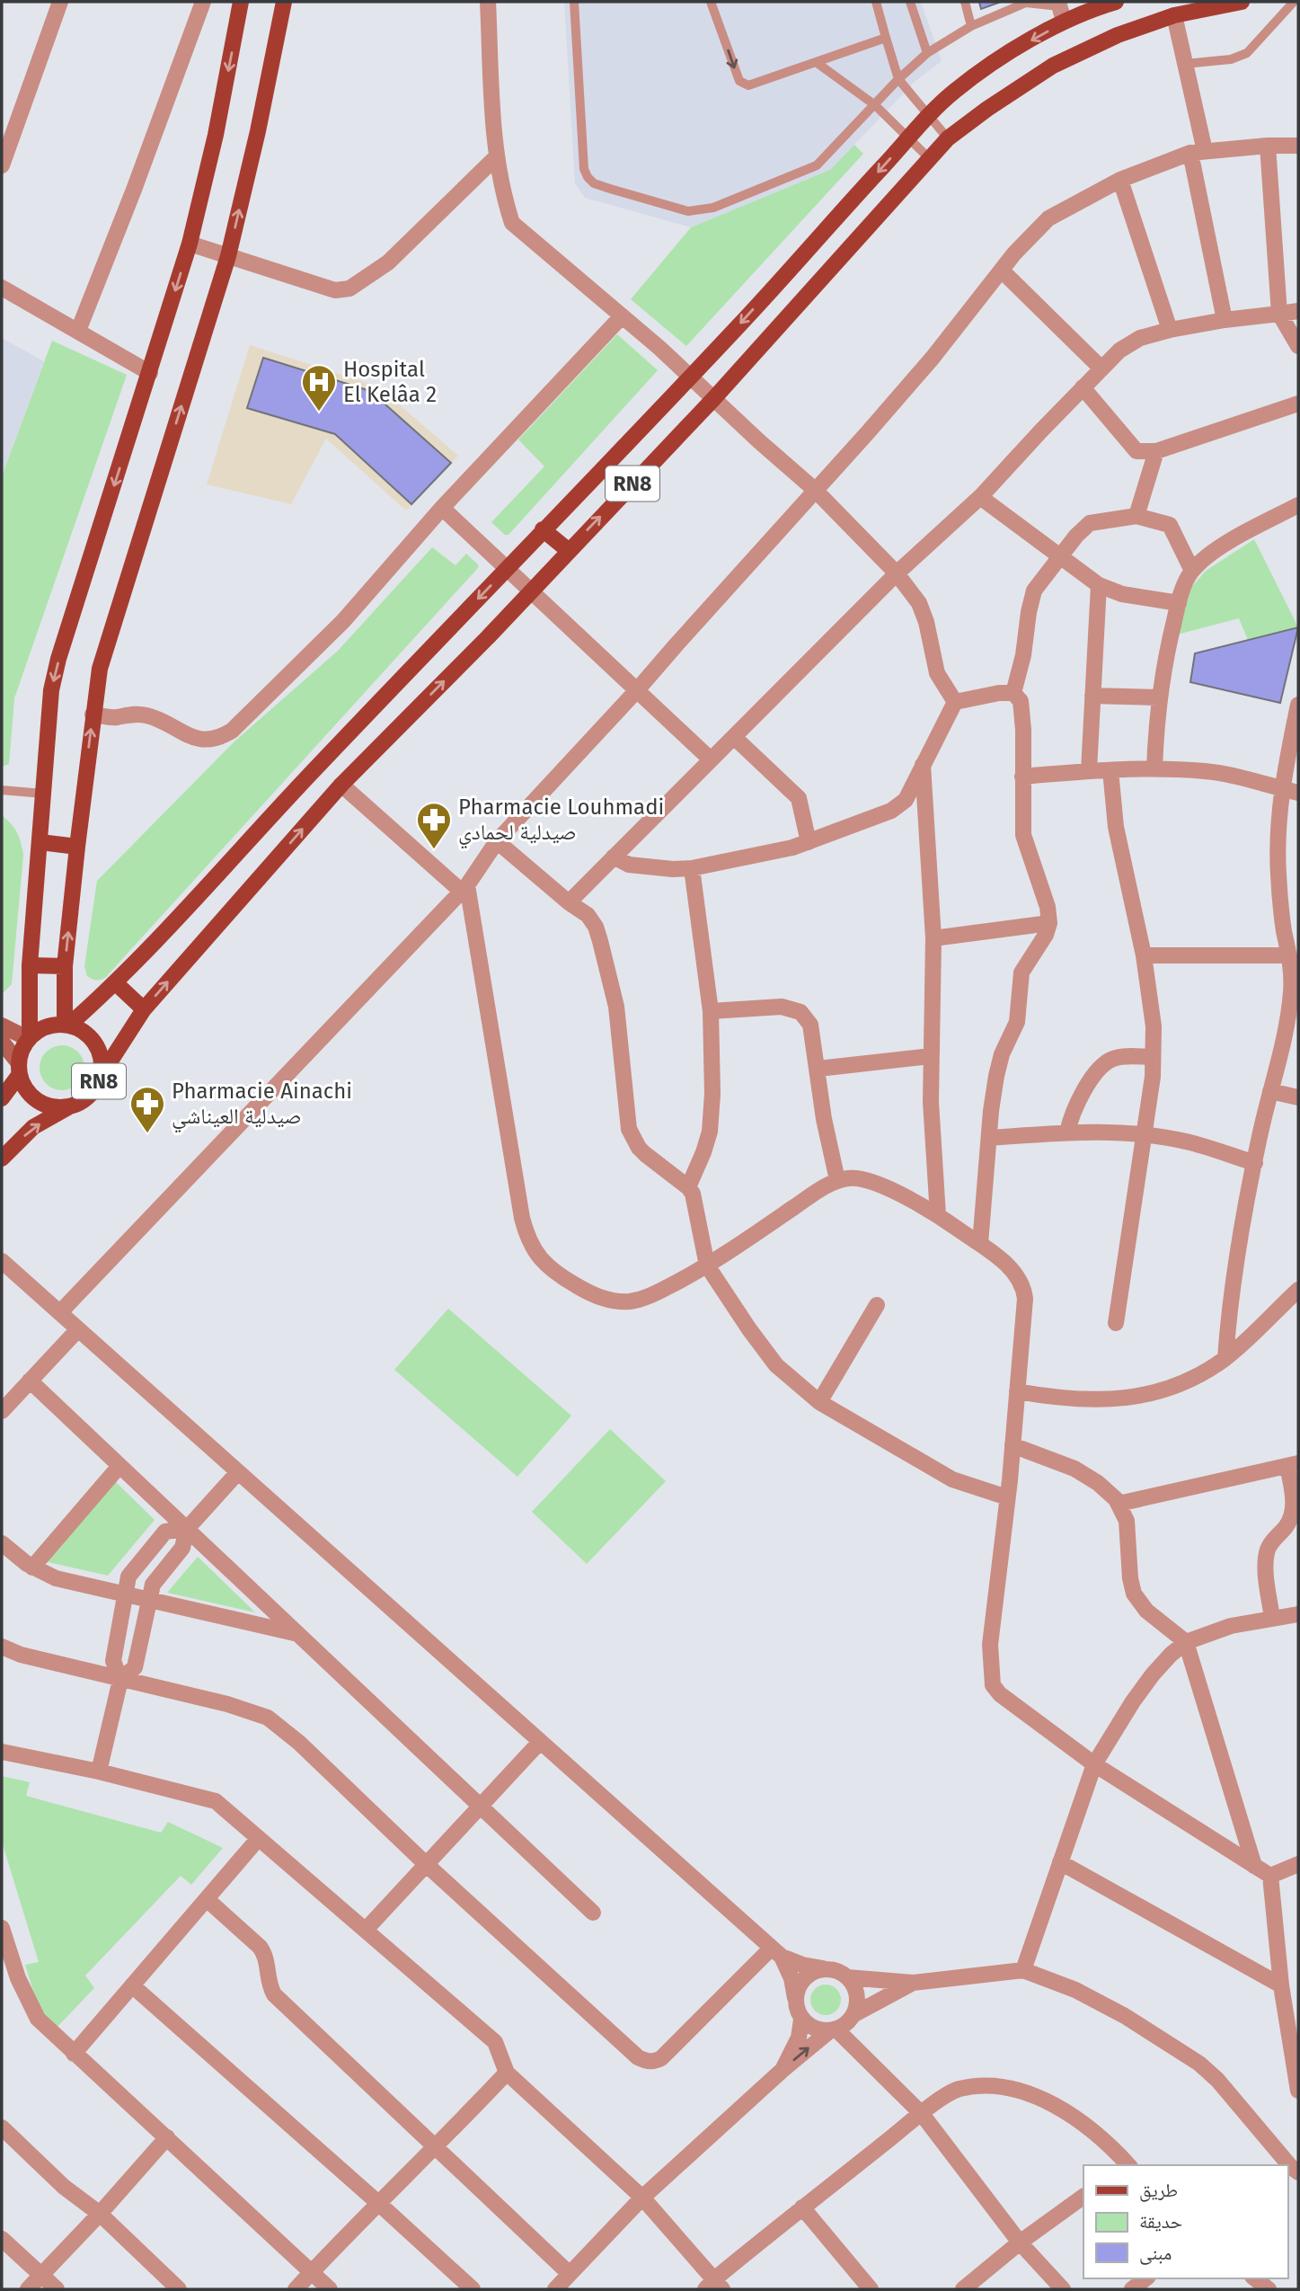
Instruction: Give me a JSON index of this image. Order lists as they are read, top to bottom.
{
  "streets": {
    "main road": ["RN8"]
  },
  "places": {
    "hospital": ["Hospital El Kelâa 2"],
    "pharmacy": ["Pharmacie Louhmadi صيدلية لحمادي", "Pharmacie Ainachi صيدلية العيناشي"]
  },
  "legend": ["طريق", "حديقة", "مبنى"]
}
